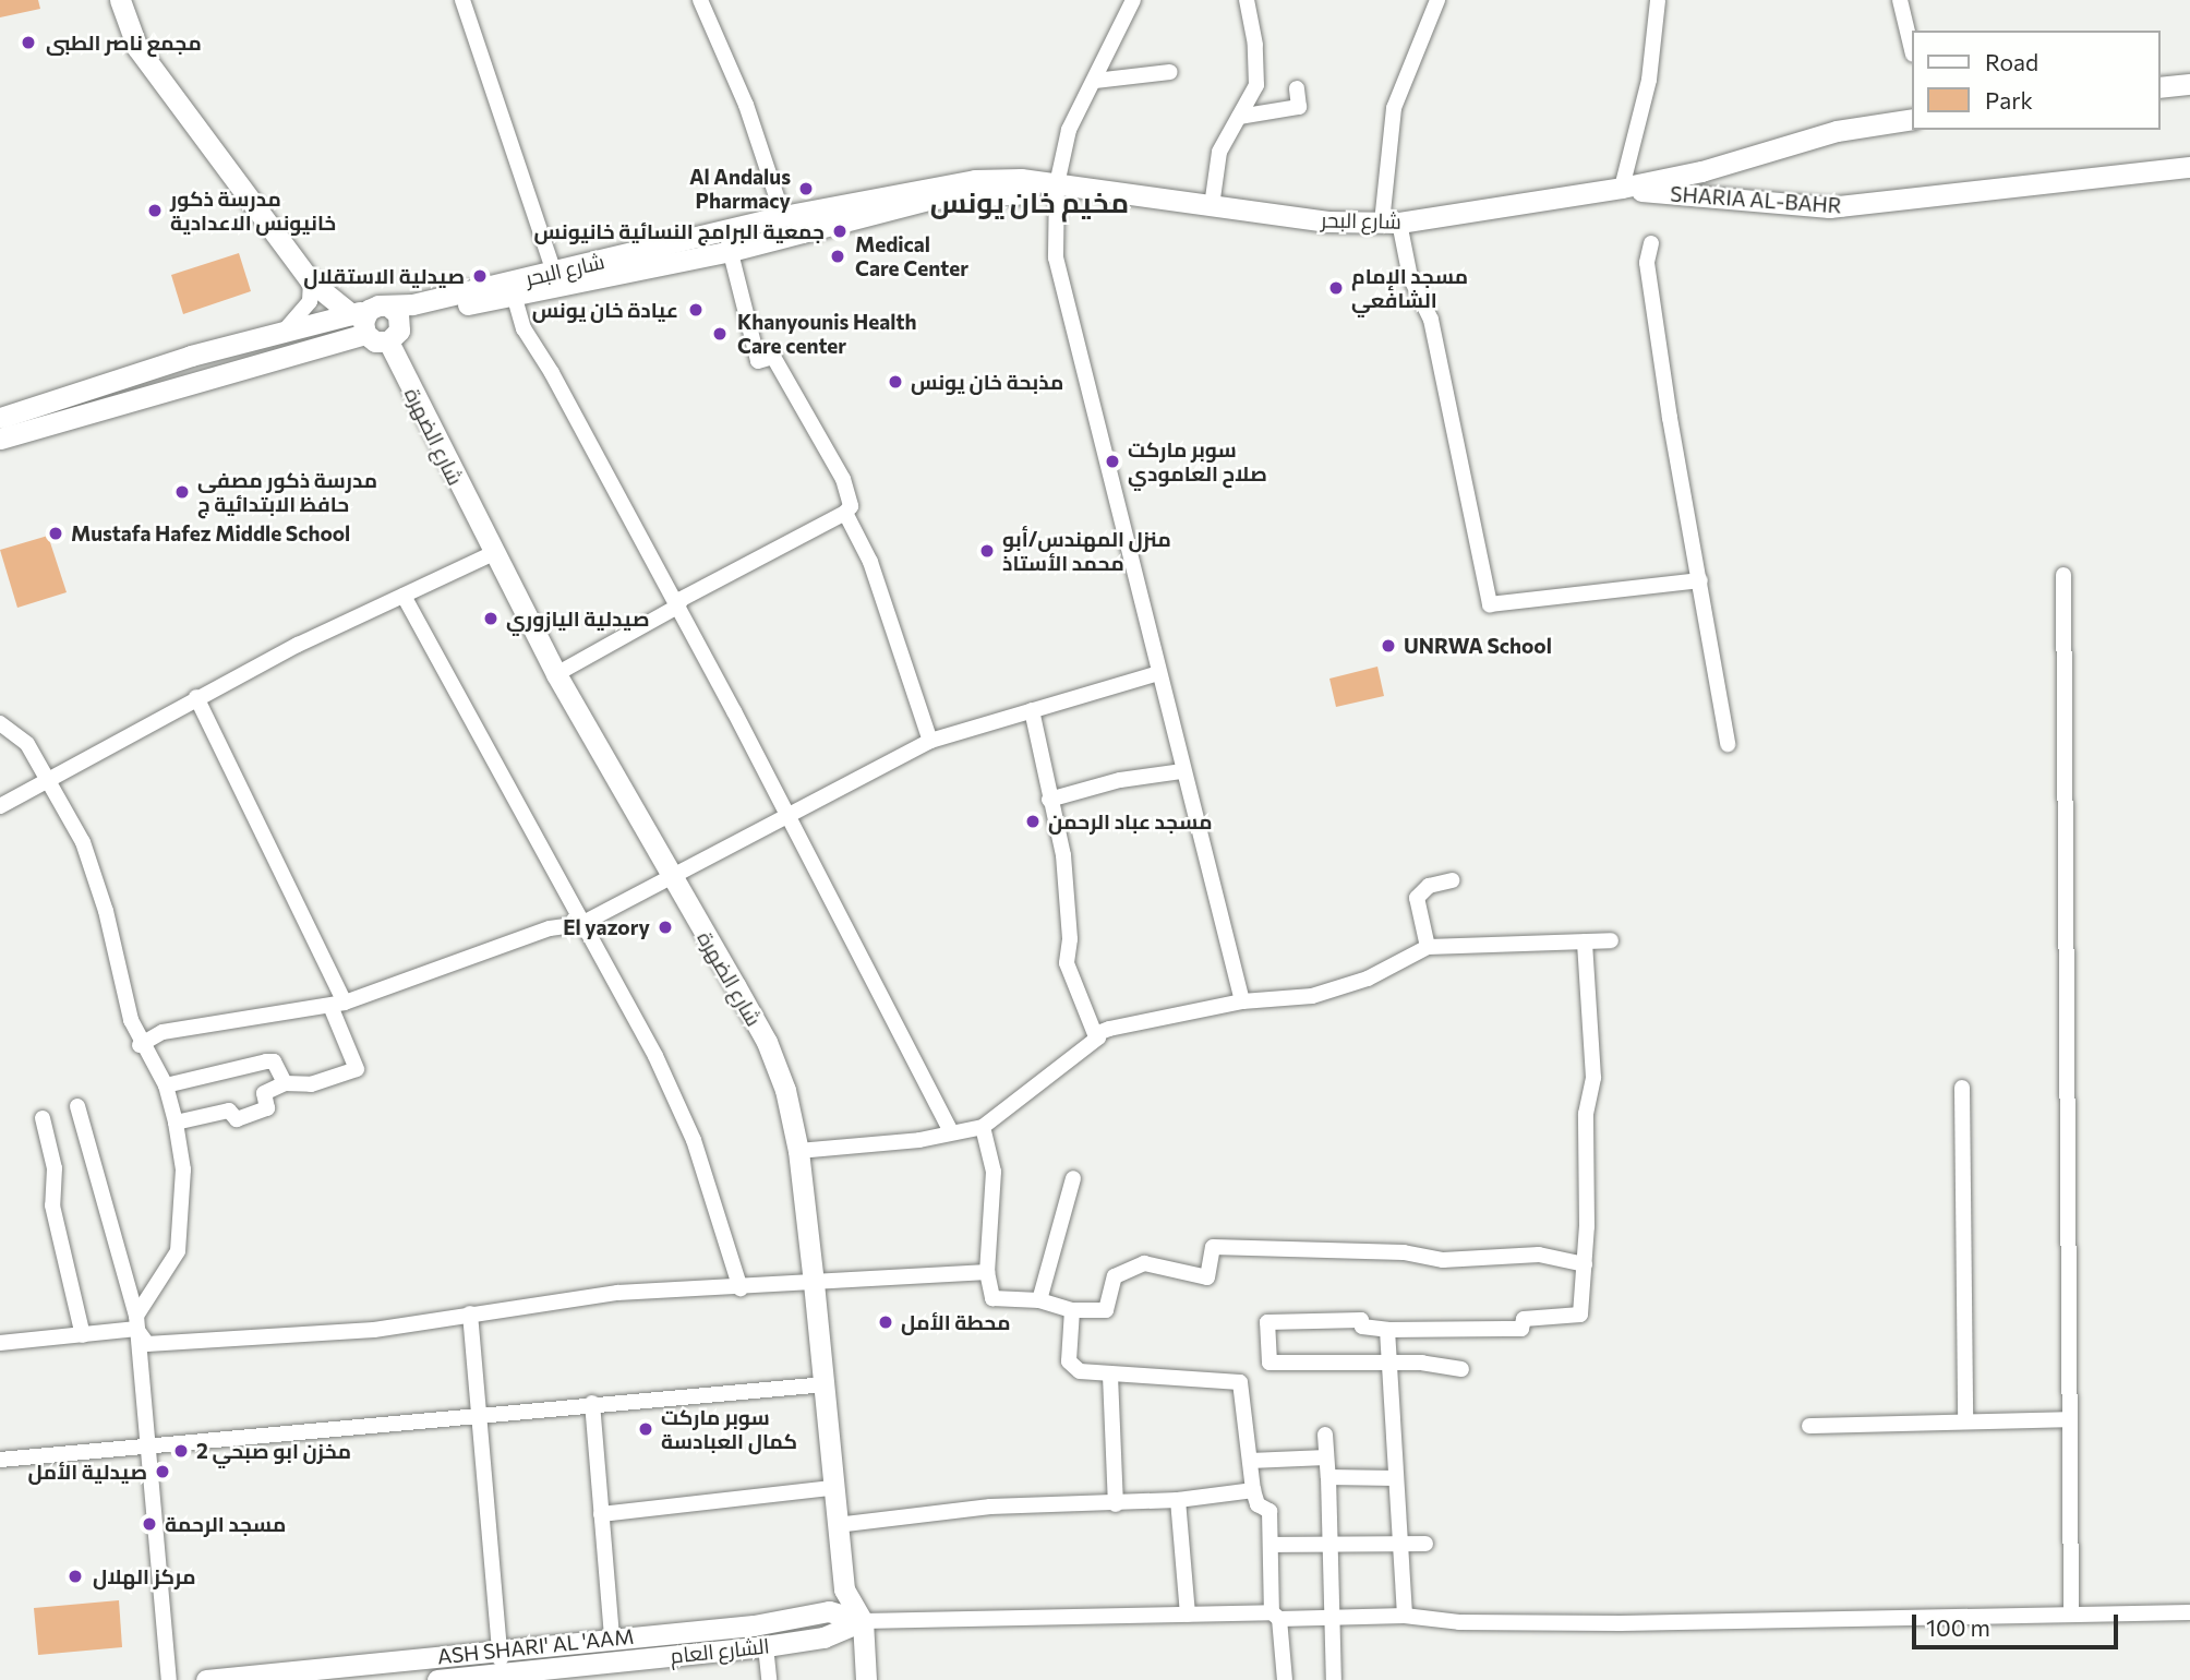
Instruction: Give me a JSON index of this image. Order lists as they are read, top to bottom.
{
  "streets": {
    "main road": [
      "SHARIA AL-BAHR",
      "شارع البحر",
      "شارع الضهرة",
      "ASH SHARI' AL 'AAM",
      "الشارع العام"
    ]
  },
  "crossings": [
    ["SHARIA AL-BAHR", "شارع البحر"],
    ["شارع البحر", "شارع الضهرة"],
    ["شارع الضهرة", "ASH SHARI' AL 'AAM"],
    ["شارع الضهرة", "الشارع العام"],
    ["ASH SHARI' AL 'AAM", "الشارع العام"]
  ],
  "districts": ["مخيم خان يونس"],
  "places": [
    "مجمع ناصر الطبى",
    "Al Andalus Pharmacy",
    "مدرسة ذكور خانيونس الاعدادية",
    "جمعية البرامج النسائية خانيونس",
    "Medical Care Center",
    "صيدلية الاستقلال",
    "مسجد الإمام الشافعي",
    "عيادة خان يونس",
    "Khanyounis Health Care center",
    "مذبحة خان يونس",
    "سوبر ماركت صلاح العامودي",
    "مدرسة ذكور مصفى حافظ الابتدائية ج",
    "Mustafa Hafez Middle School",
    "منزل المهندس/أبو محمد الأستاذ",
    "صيدلية اليازوري",
    "UNRWA School",
    "مسجد عباد الرحمن",
    "El yazory",
    "محطة الأمل",
    "سوبر ماركت كمال العبادسة",
    "مخزن ابو صبحي 2",
    "صيدلية الأمل",
    "مسجد الرحمة",
    "مركز الهلال"
  ],
  "legend": ["Road", "Park"],
  "scale_bar": "100 m"
}
